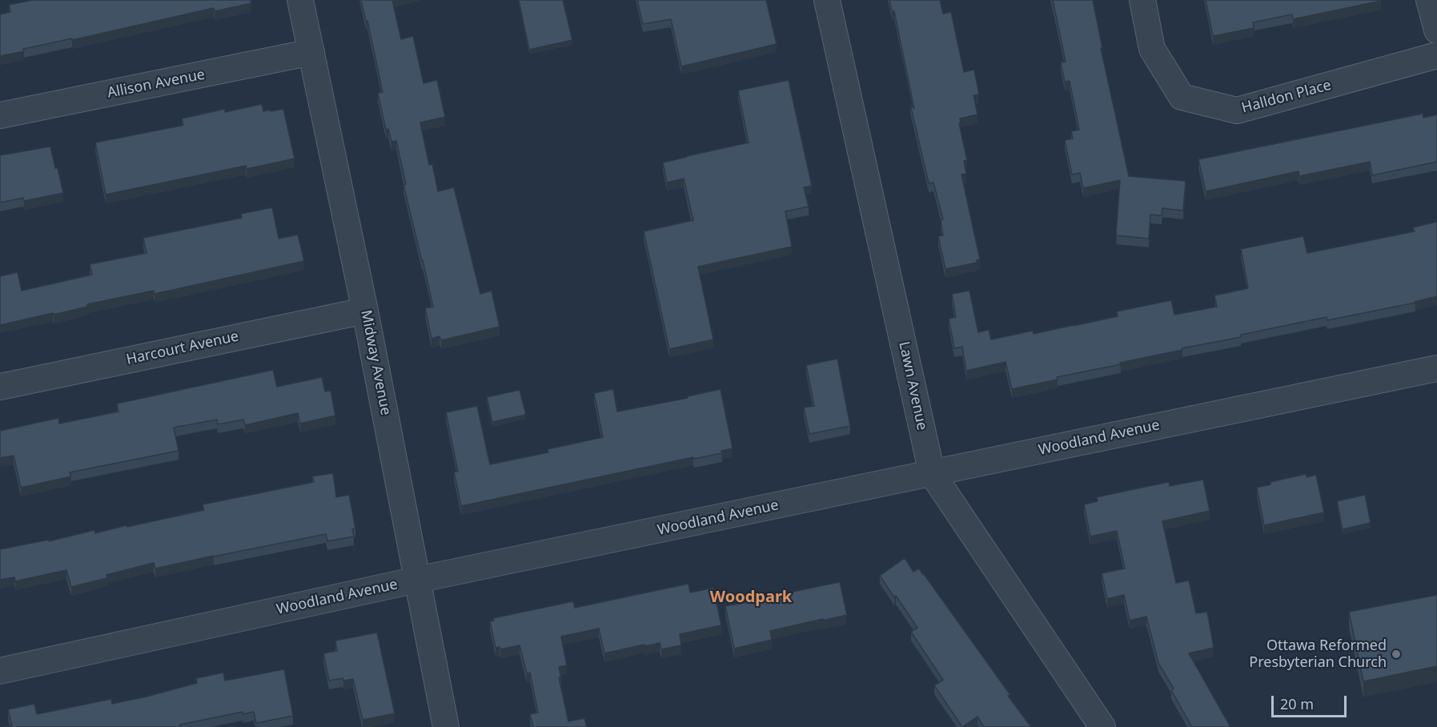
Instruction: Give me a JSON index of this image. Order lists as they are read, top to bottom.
{
  "streets": {
    "street": [
      "Allison Avenue",
      "Halldon Place",
      "Harcourt Avenue",
      "Midway Avenue",
      "Lawn Avenue",
      "Woodland Avenue"
    ]
  },
  "crossings": [
    ["Allison Avenue", "Midway Avenue"],
    ["Harcourt Avenue", "Midway Avenue"],
    ["Midway Avenue", "Woodland Avenue"],
    ["Lawn Avenue", "Woodland Avenue"]
  ],
  "districts": ["Woodpark"],
  "places": ["Ottawa Reformed Presbyterian Church"],
  "scale_bar": "20 m"
}
